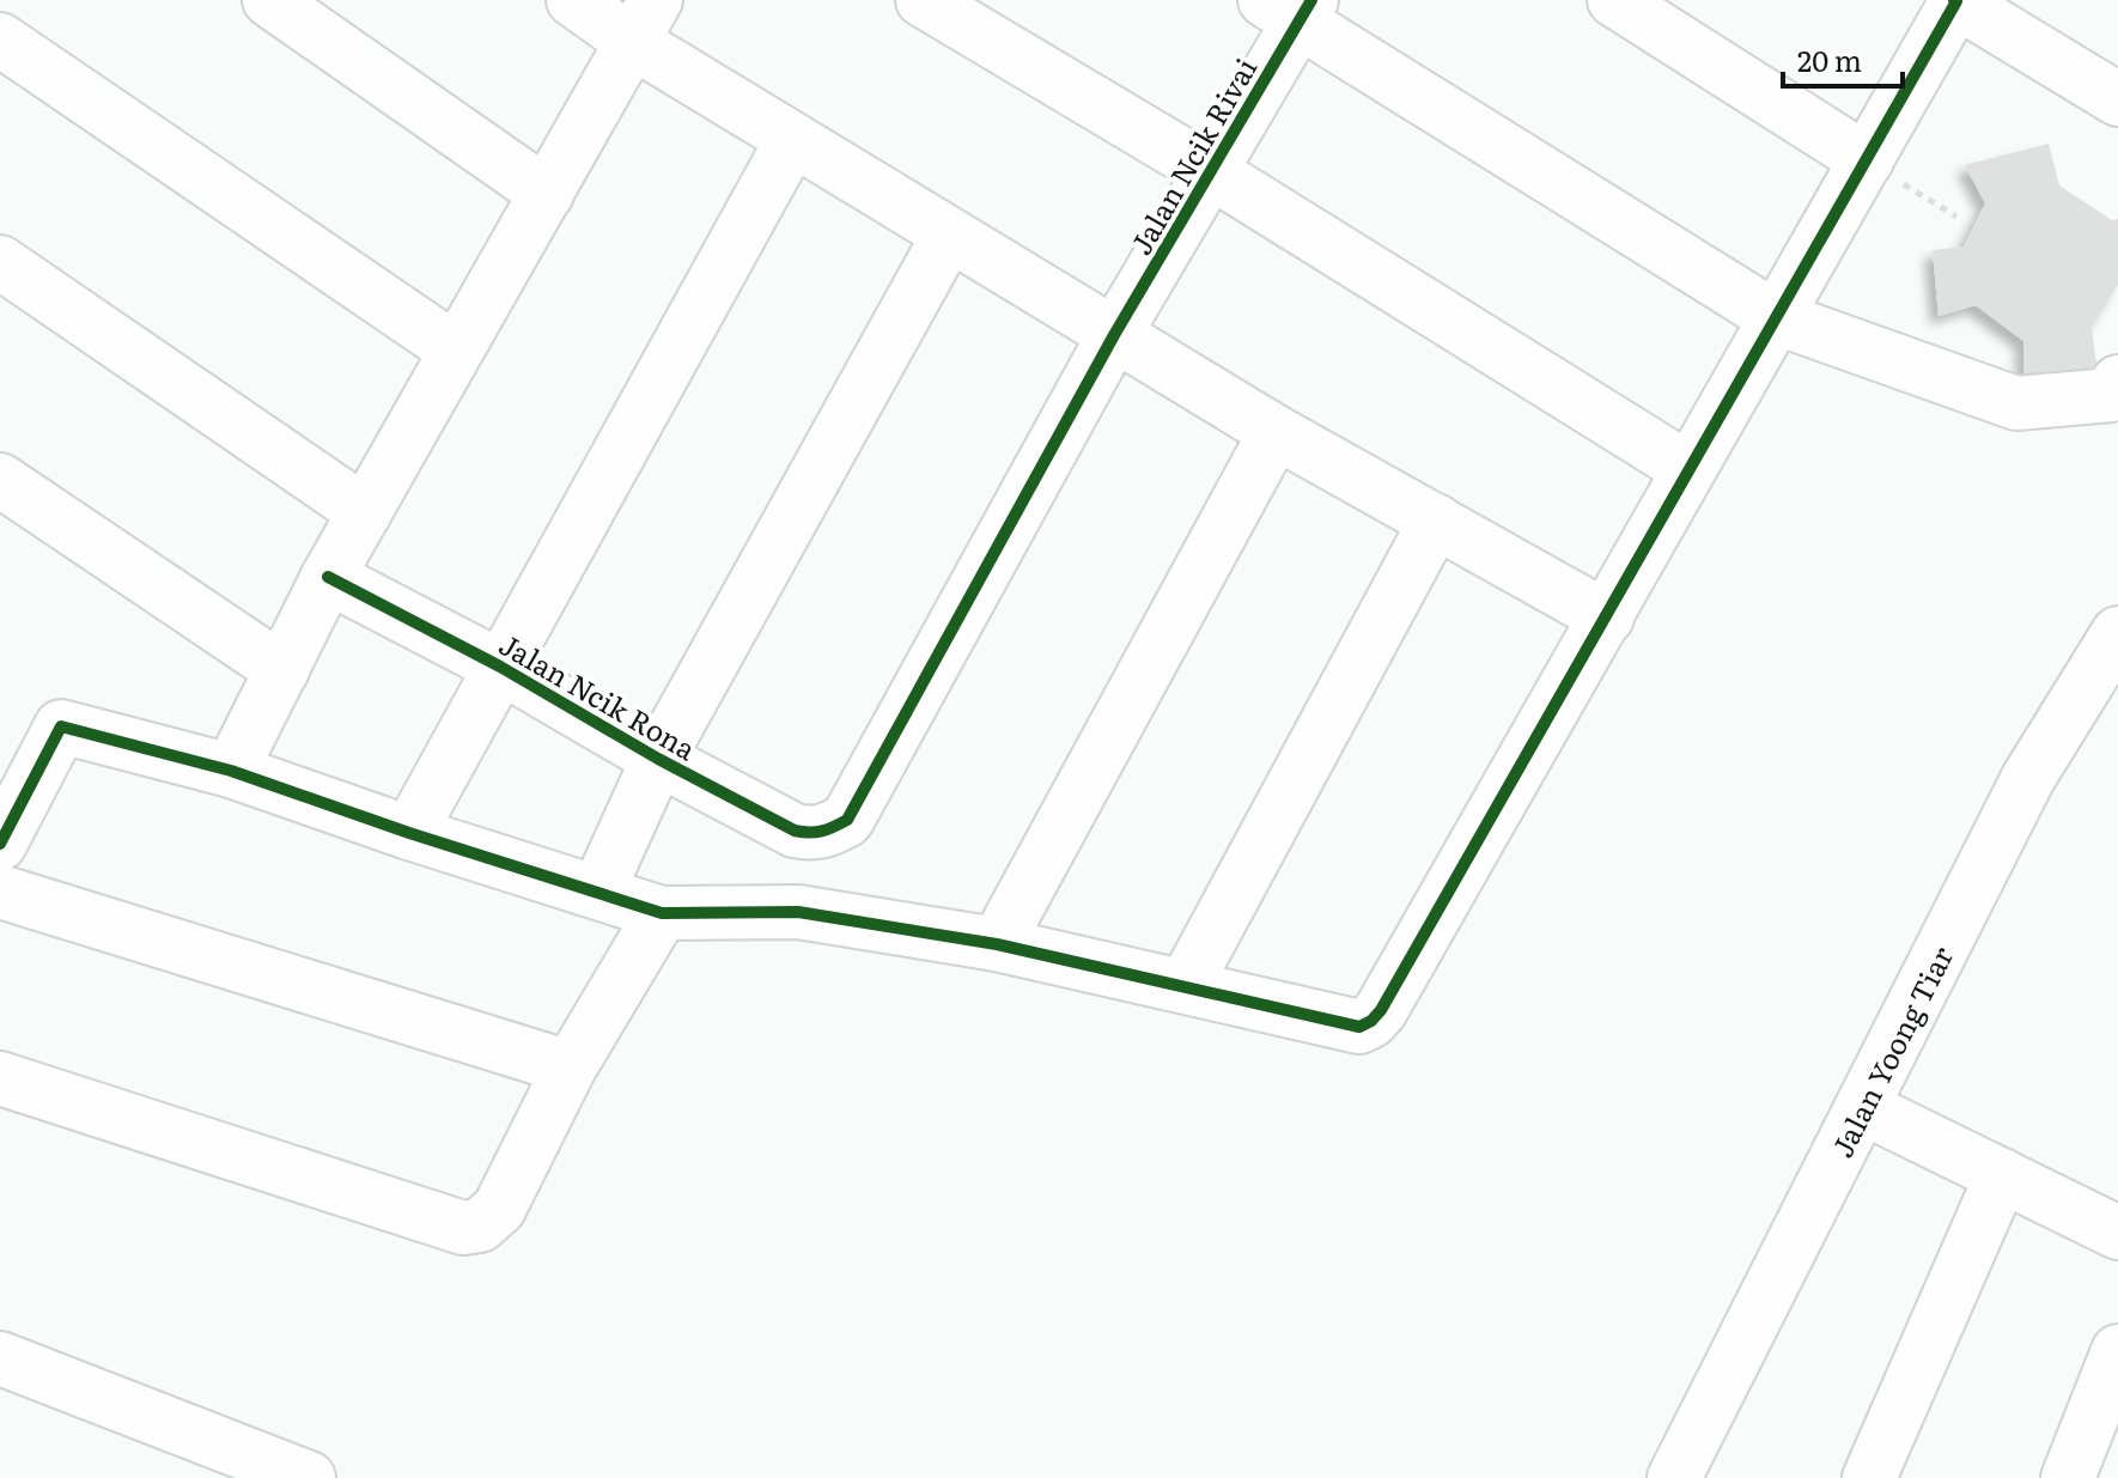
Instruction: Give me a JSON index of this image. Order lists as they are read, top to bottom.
{
  "streets": {
    "street": ["Jalan Ncik Rivai", "Jalan Ncik Rona", "Jalan Yoong Tiar"]
  },
  "crossings": [
    ["Jalan Ncik Rivai", "Jalan Ncik Rona"]
  ],
  "scale_bar": "20 m"
}
